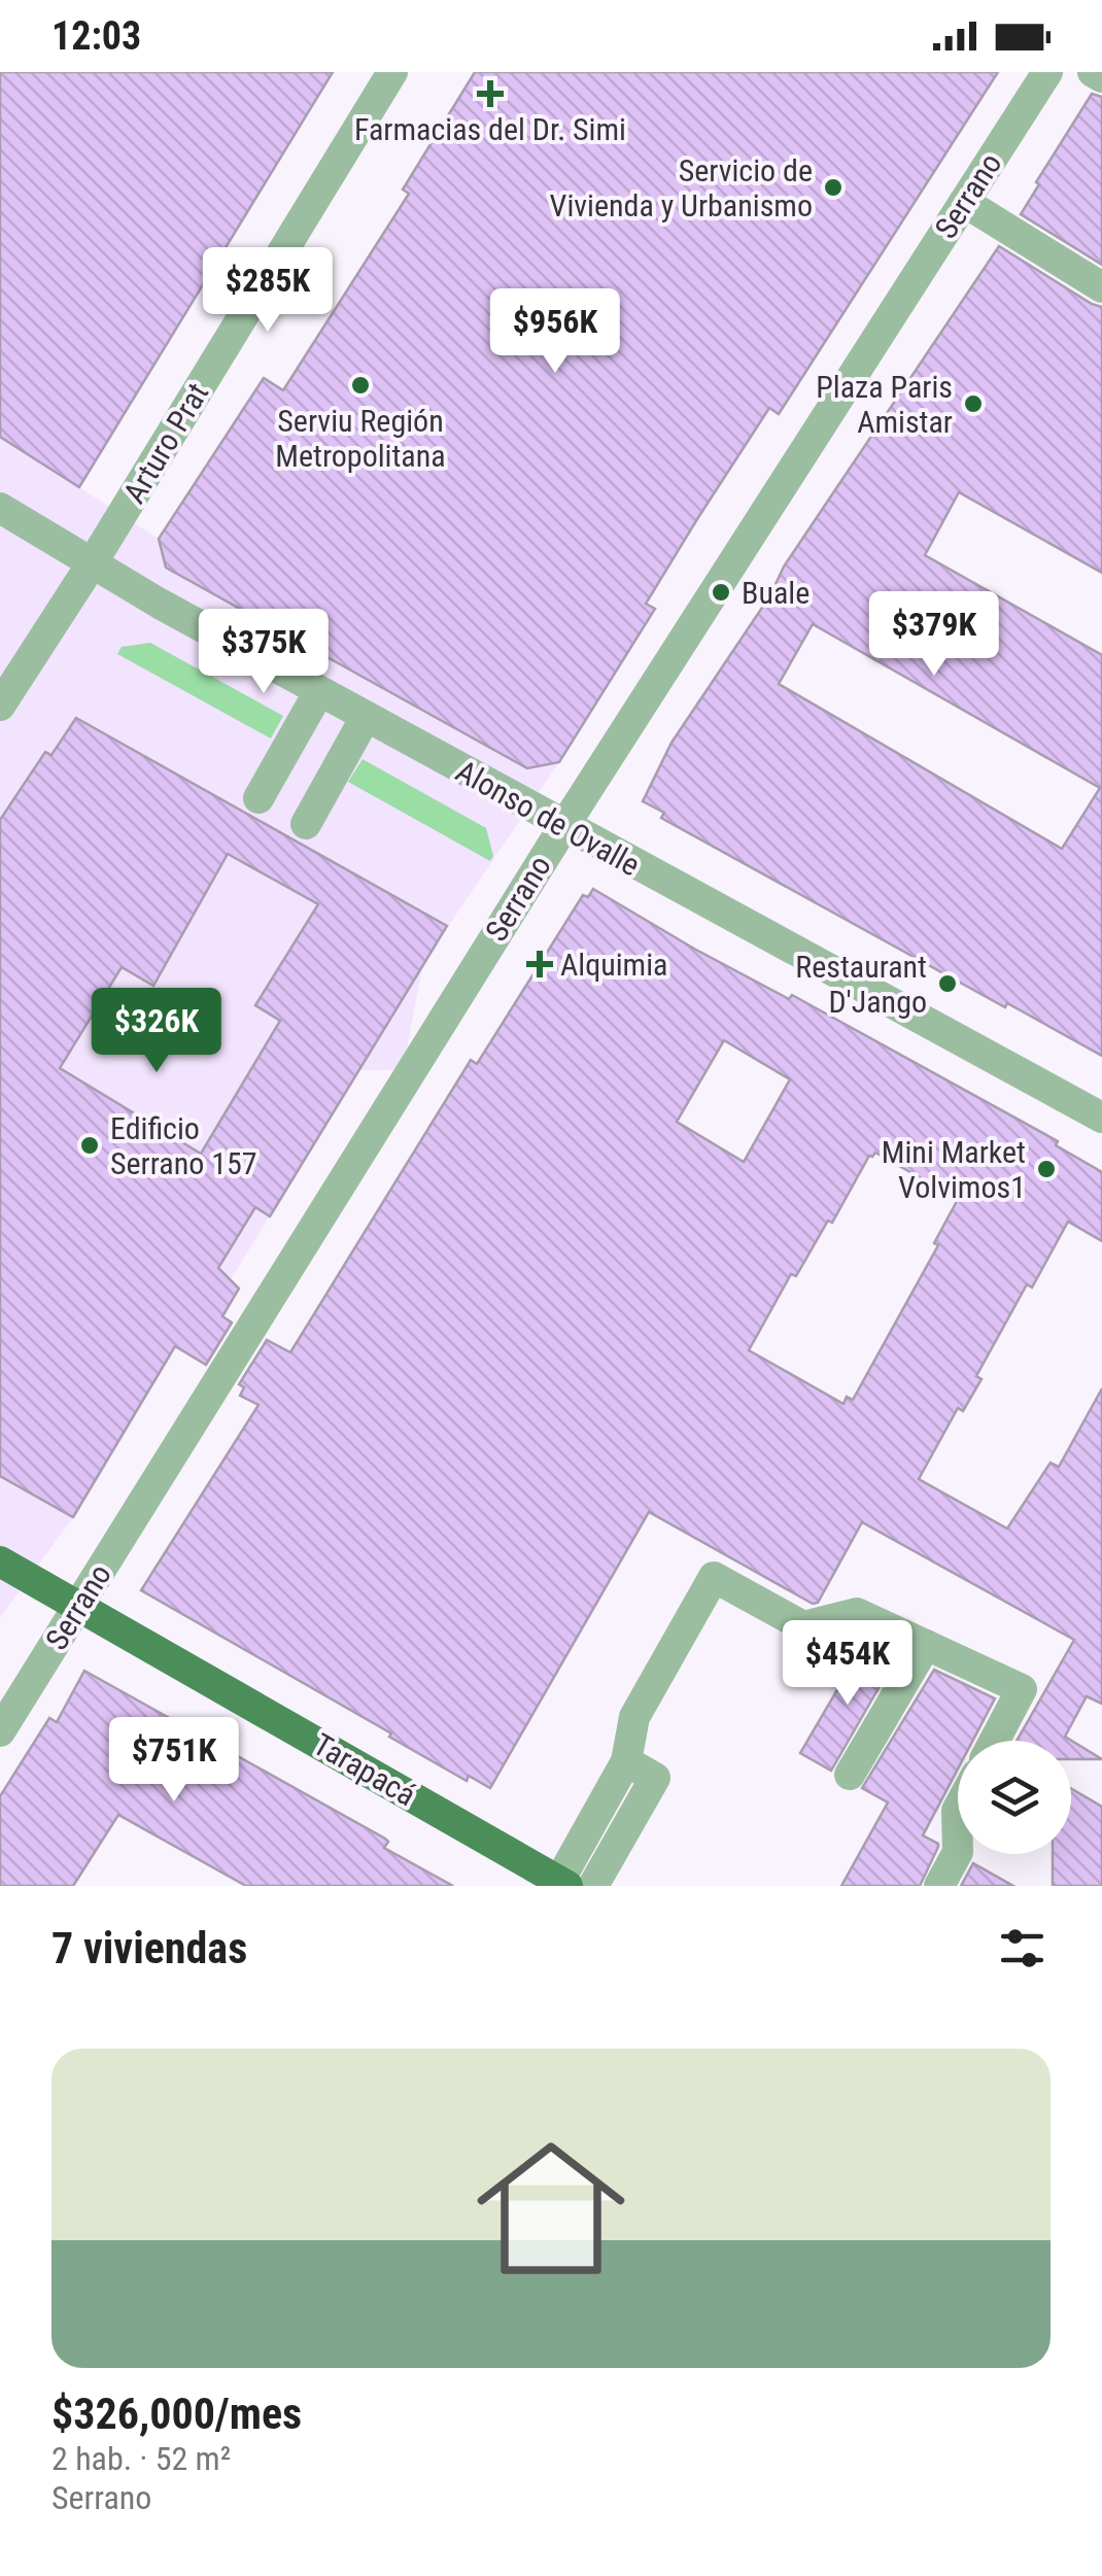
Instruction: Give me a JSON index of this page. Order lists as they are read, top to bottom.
{
  "streets": {
    "main road": ["Tarapacá"],
    "street": ["Serrano", "Arturo Prat", "Alonso de Ovalle"]
  },
  "crossings": [
    ["Serrano", "Alonso de Ovalle"],
    ["Serrano", "Tarapacá"],
    ["Arturo Prat", "Alonso de Ovalle"]
  ],
  "places": {
    "health": ["Farmacias del Dr. Simi", "Alquimia"],
    "other": [
      "Servicio de Vivienda y Urbanismo",
      "Serviu Región Metropolitana",
      "Plaza Paris Amistar",
      "Buale",
      "Restaurant D'Jango",
      "Edificio Serrano 157",
      "Mini Market Volvimos1"
    ]
  },
  "page": {
    "status": "12:03",
    "price": [
      "$285K",
      "$956K",
      "$379K",
      "$375K",
      "$326K",
      "$454K",
      "$751K"
    ],
    "heading": "7 viviendas",
    "list": [
      {
        "name": "$326,000/mes",
        "note": "2 hab. · 52 m² · Serrano"
      }
    ]
  }
}
